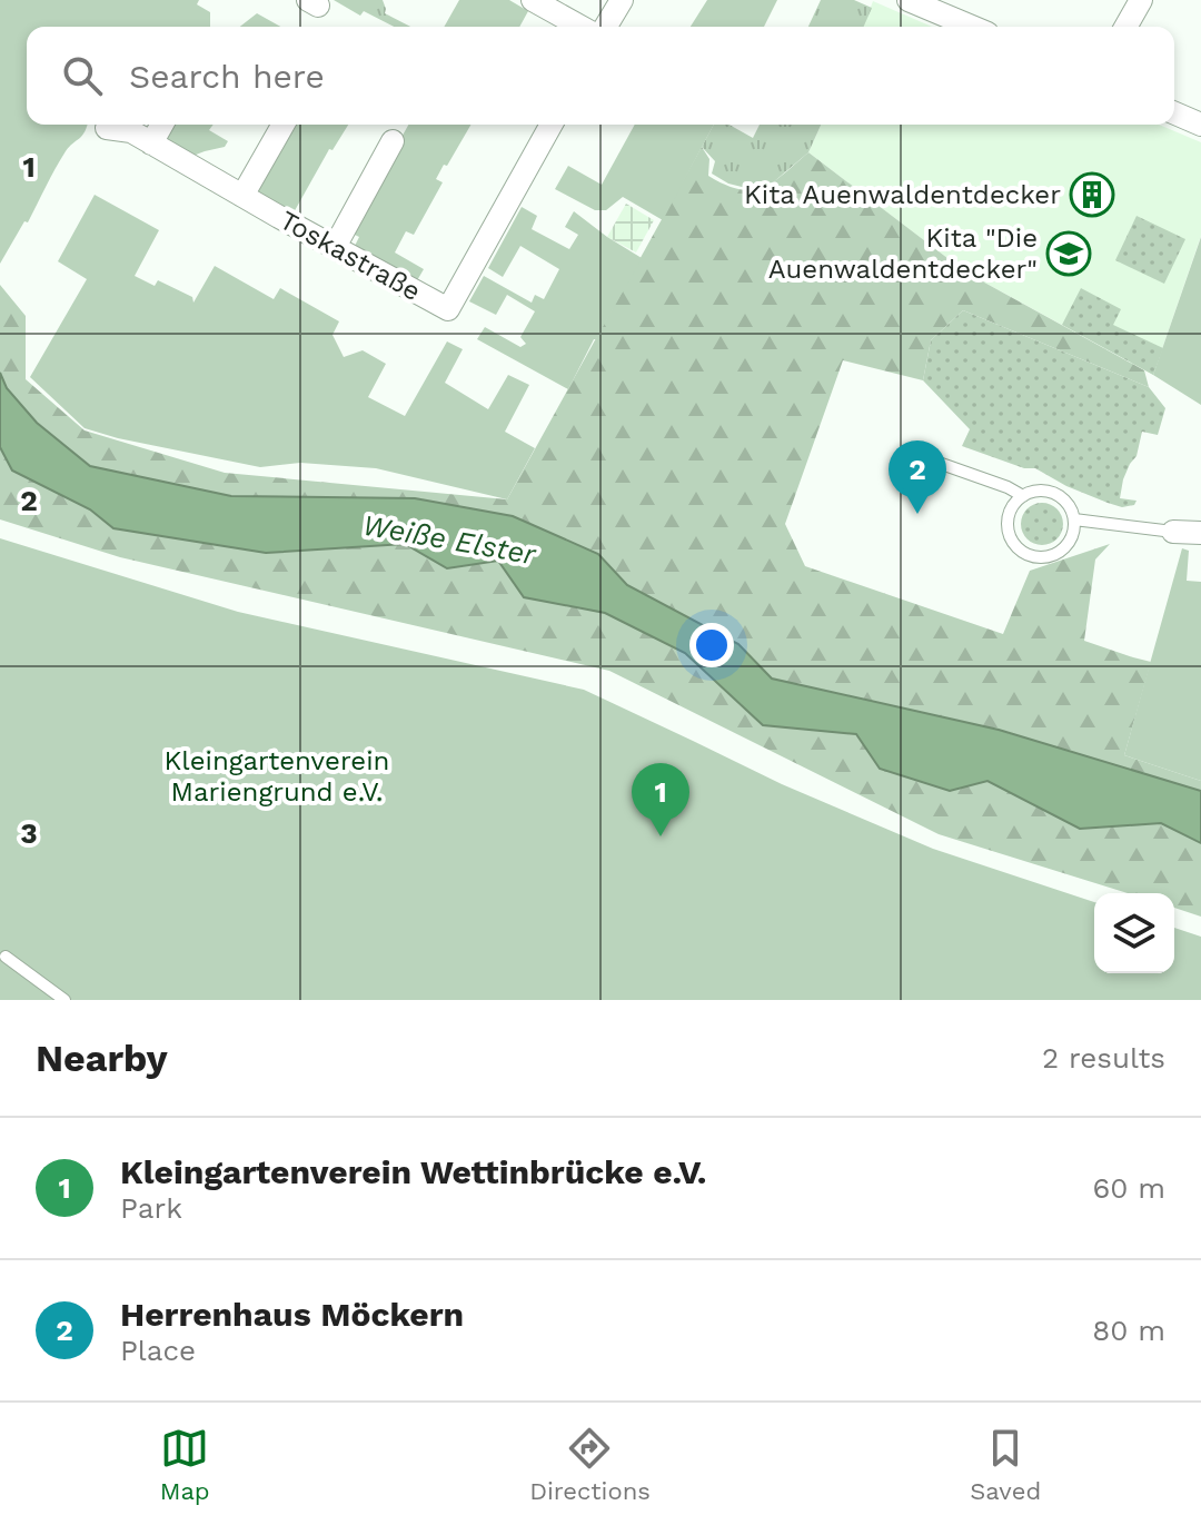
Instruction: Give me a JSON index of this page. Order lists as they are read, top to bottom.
{
  "streets": {
    "street": ["Toskastraße"]
  },
  "water": ["Weiße Elster"],
  "parks": ["Kleingartenverein Mariengrund e.V."],
  "places": {
    "building": ["Kita Auenwaldentdecker"],
    "school or university": ["Kita \"Die Auenwaldentdecker\""]
  },
  "page": {
    "search": "Search here",
    "pins": ["2", "1"],
    "heading": ["Nearby", "2 results"],
    "list": [
      {
        "mark": "1",
        "name": "Kleingartenverein Wettinbrücke e.V.",
        "note": "Park",
        "value": "60 m"
      },
      {
        "mark": "2",
        "name": "Herrenhaus Möckern",
        "note": "Place",
        "value": "80 m"
      }
    ],
    "nav": ["Map", "Directions", "Saved"]
  },
  "grid": {
    "rows": ["1", "2", "3"]
  }
}
